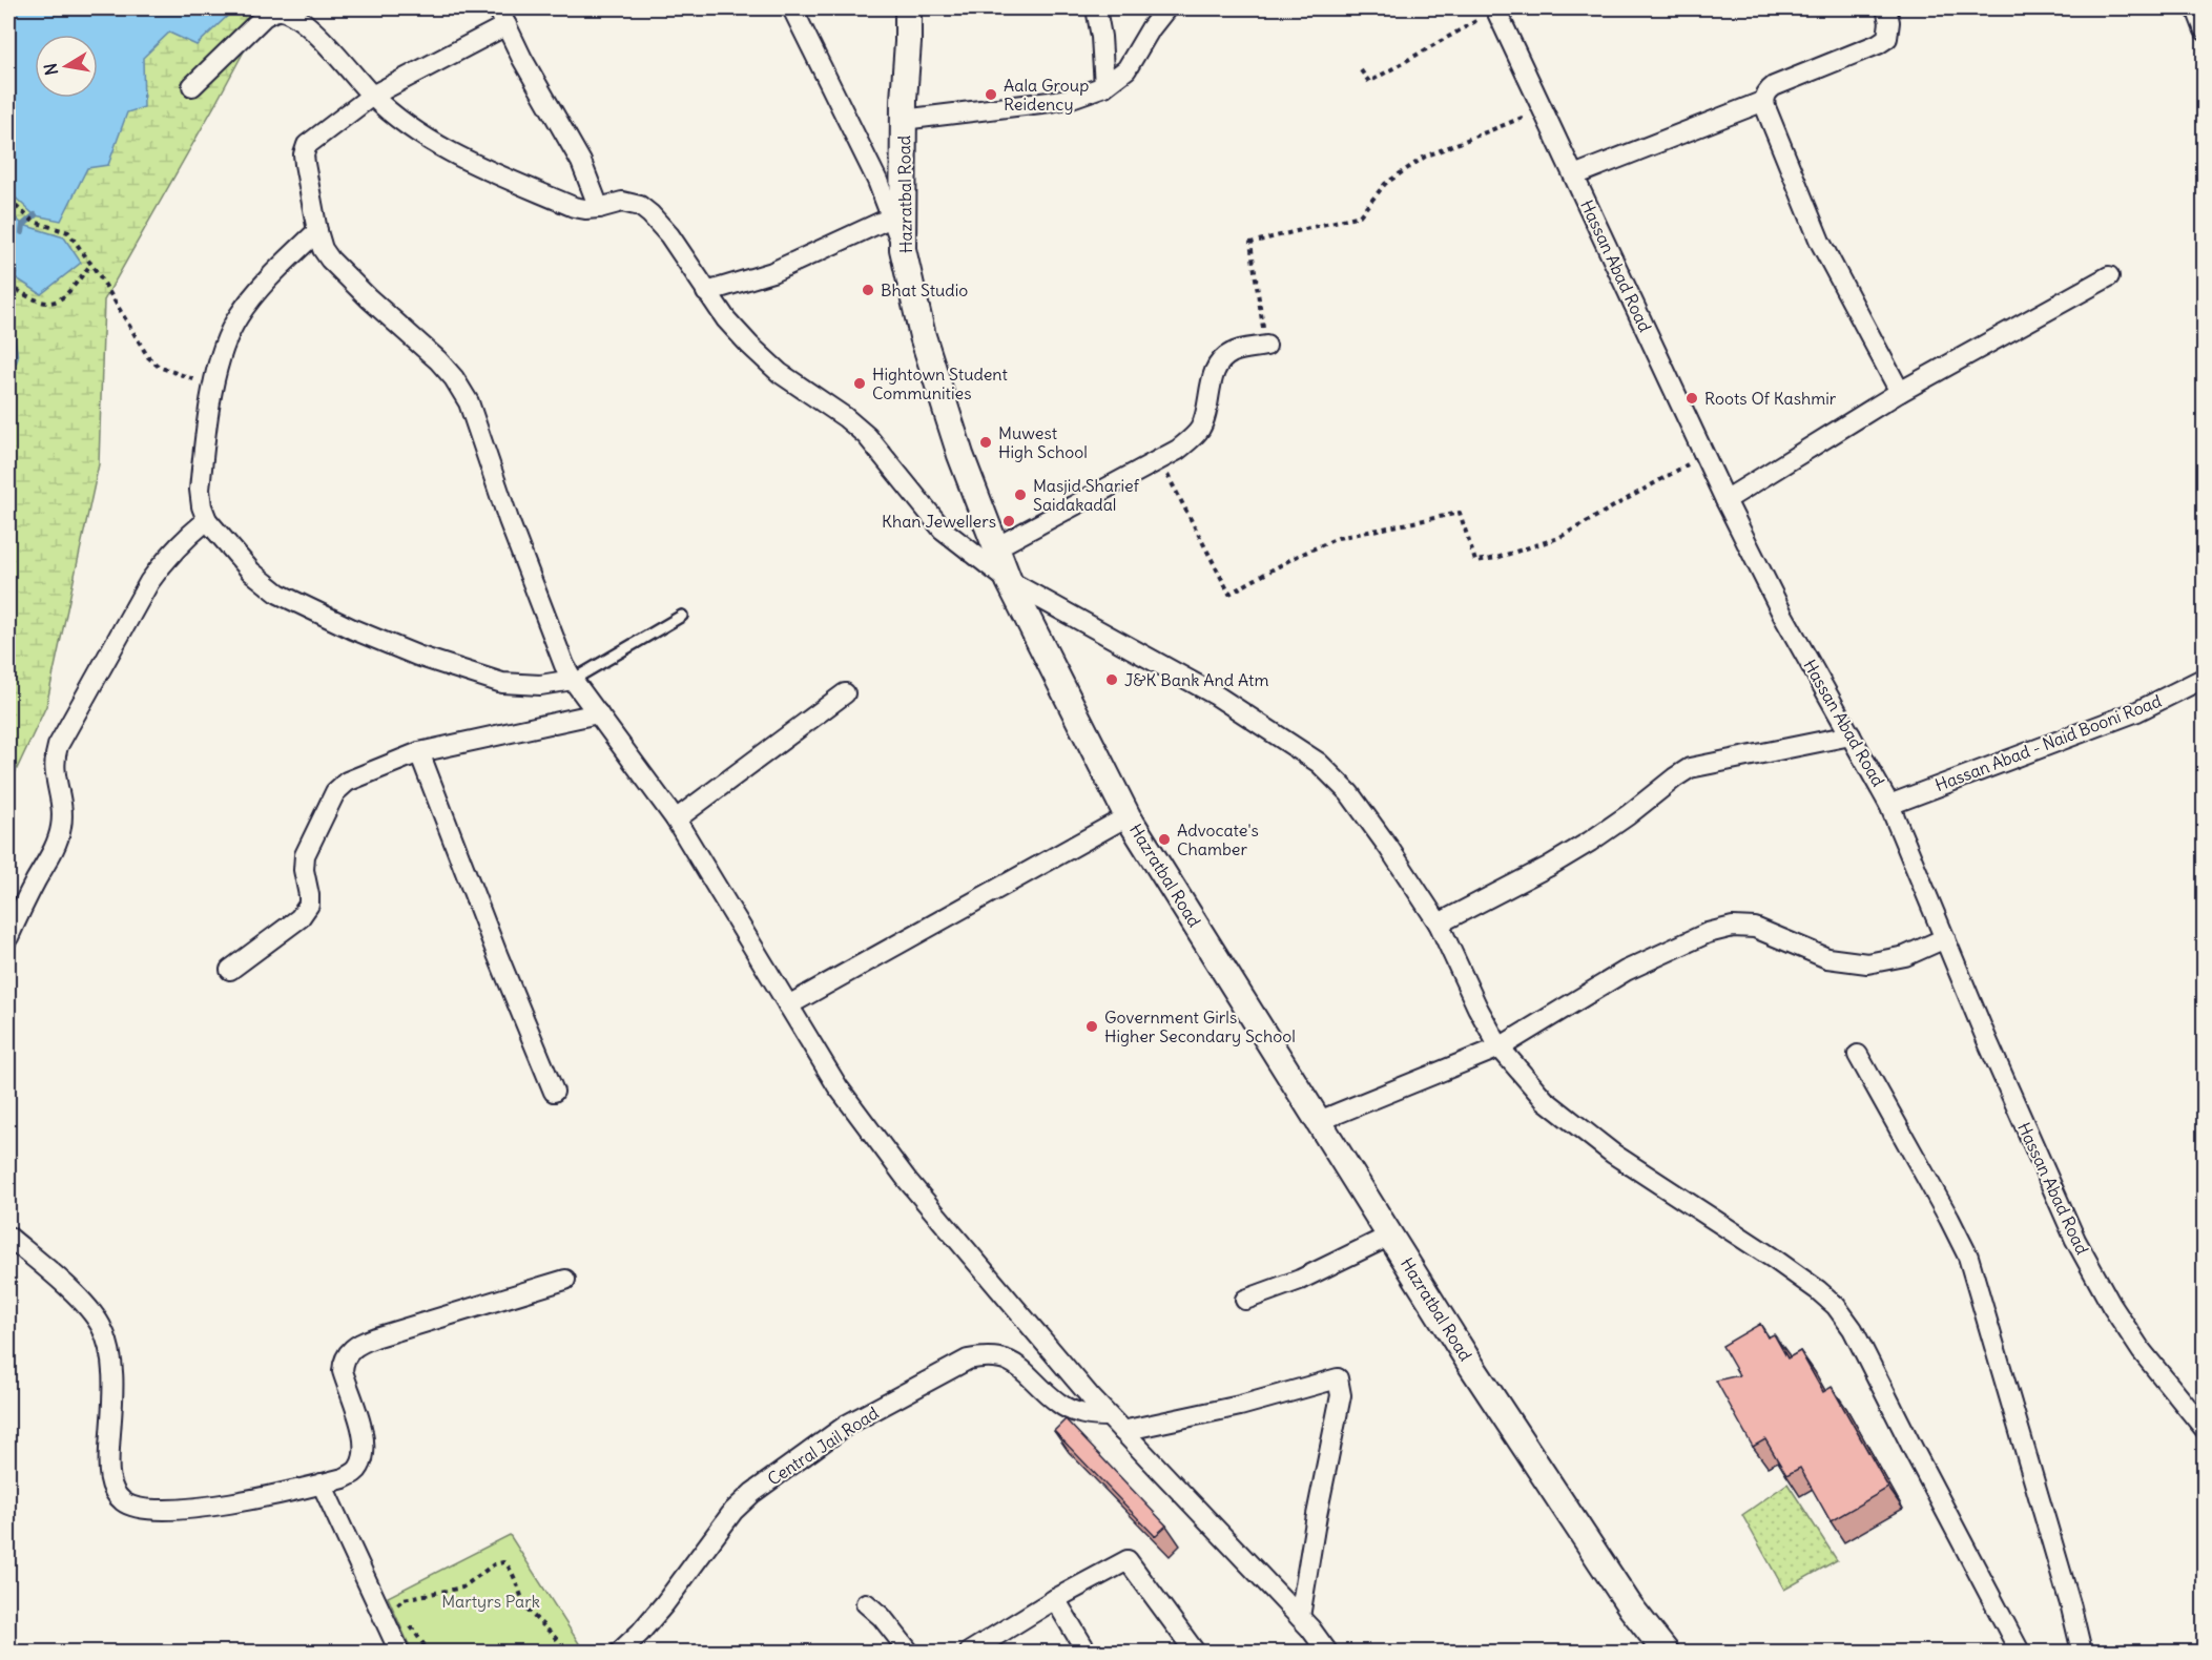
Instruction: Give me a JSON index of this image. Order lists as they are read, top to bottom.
{
  "streets": {
    "main road": ["Hazratbal Road"],
    "street": ["Hassan Abad Road", "Hassan Abad - Naid Booni Road", "Central Jail Road"]
  },
  "crossings": [
    ["Hassan Abad Road", "Hassan Abad - Naid Booni Road"]
  ],
  "parks": ["Martyrs Park"],
  "places": [
    "Aala Group Reidency",
    "Bhat Studio",
    "Hightown Student Communities",
    "Roots Of Kashmir",
    "Muwest High School",
    "Masjid Sharief Saidakadal",
    "Khan Jewellers",
    "J&K Bank And Atm",
    "Advocate's Chamber",
    "Government Girls Higher Secondary School"
  ],
  "north": "left"
}
